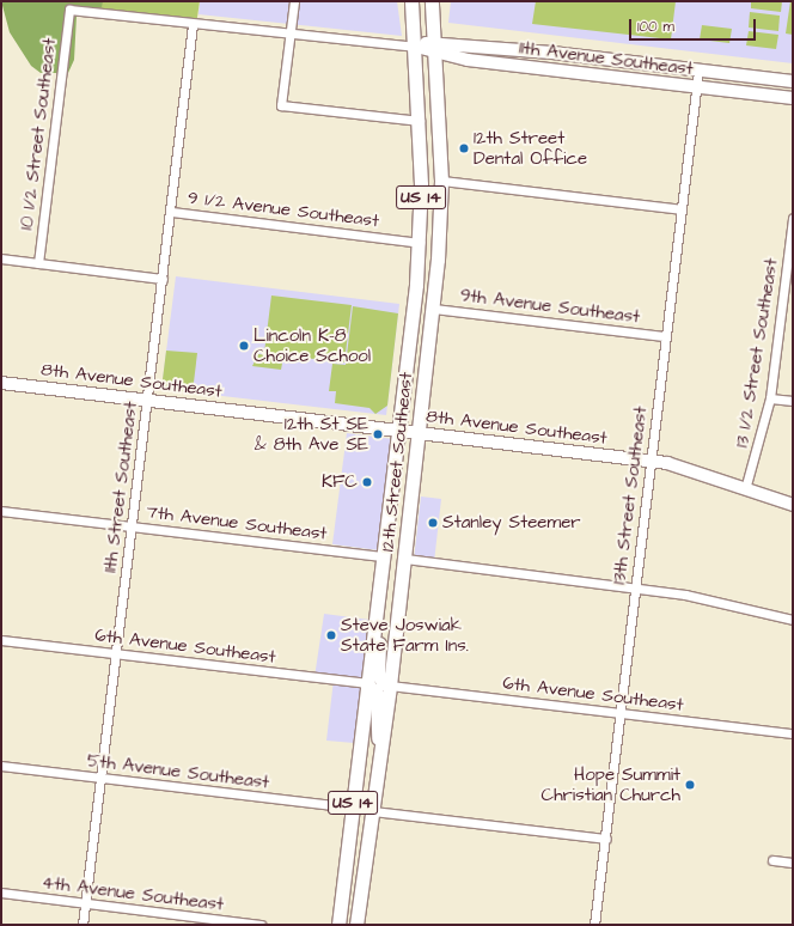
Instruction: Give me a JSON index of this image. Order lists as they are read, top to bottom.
{
  "streets": {
    "main road": ["US 14", "12th Street Southeast"],
    "street": [
      "11th Avenue Southeast",
      "10 1/2 Street Southeast",
      "9 1/2 Avenue Southeast",
      "9th Avenue Southeast",
      "13 1/2 Street Southeast",
      "8th Avenue Southeast",
      "11th Street Southeast",
      "13th Street Southeast",
      "7th Avenue Southeast",
      "6th Avenue Southeast",
      "5th Avenue Southeast",
      "4th Avenue Southeast"
    ]
  },
  "crossings": [
    ["11th Avenue Southeast", "10 1/2 Street Southeast"],
    ["11th Avenue Southeast", "12th Street Southeast"],
    ["11th Avenue Southeast", "11th Street Southeast"],
    ["11th Avenue Southeast", "13th Street Southeast"],
    ["9 1/2 Avenue Southeast", "12th Street Southeast"],
    ["9 1/2 Avenue Southeast", "11th Street Southeast"],
    ["9th Avenue Southeast", "12th Street Southeast"],
    ["9th Avenue Southeast", "13th Street Southeast"],
    ["13 1/2 Street Southeast", "8th Avenue Southeast"],
    ["8th Avenue Southeast", "12th Street Southeast"],
    ["8th Avenue Southeast", "11th Street Southeast"],
    ["8th Avenue Southeast", "13th Street Southeast"],
    ["12th Street Southeast", "7th Avenue Southeast"],
    ["12th Street Southeast", "6th Avenue Southeast"],
    ["12th Street Southeast", "5th Avenue Southeast"],
    ["11th Street Southeast", "7th Avenue Southeast"],
    ["11th Street Southeast", "6th Avenue Southeast"],
    ["11th Street Southeast", "5th Avenue Southeast"],
    ["11th Street Southeast", "4th Avenue Southeast"],
    ["13th Street Southeast", "6th Avenue Southeast"]
  ],
  "places": [
    "12th Street Dental Office",
    "Lincoln K-8 Choice School",
    "12th St SE & 8th Ave SE",
    "KFC",
    "Stanley Steemer",
    "Steve Joswiak State Farm Ins.",
    "Hope Summit Christian Church"
  ],
  "scale_bar": "100 m"
}
